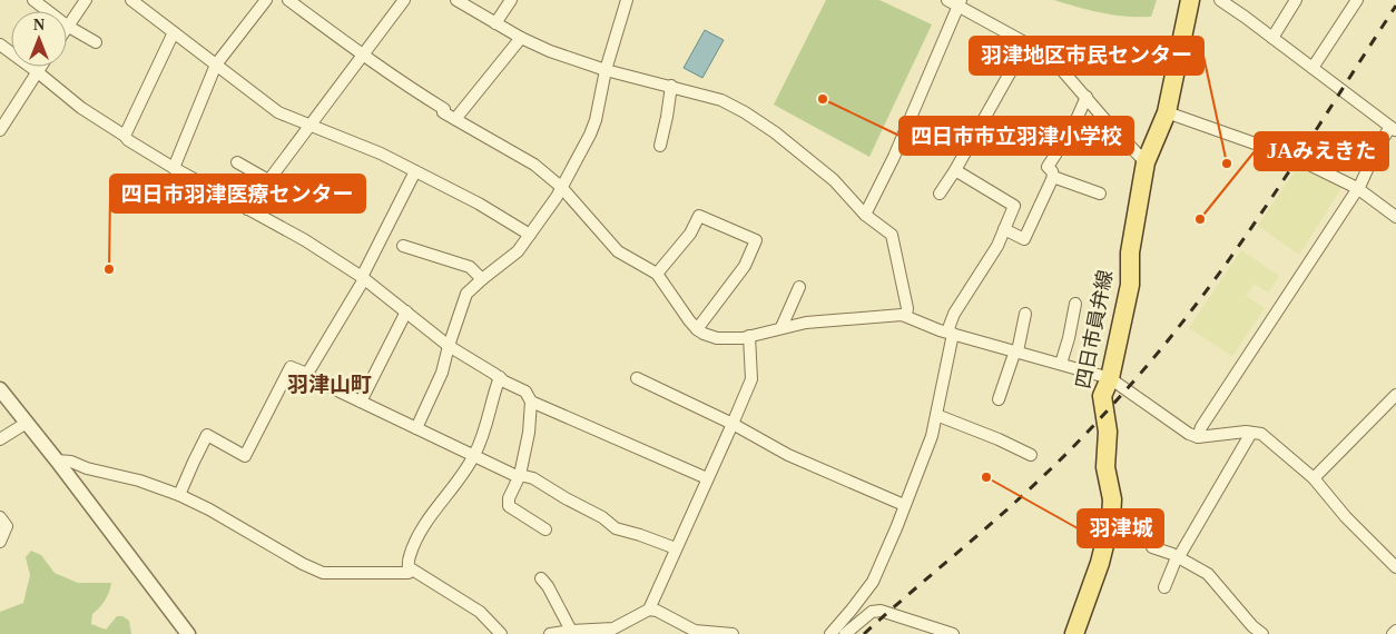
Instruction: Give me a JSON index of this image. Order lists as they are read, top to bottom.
{
  "streets": {
    "main road": ["四日市員弁線"]
  },
  "districts": ["羽津山町"],
  "places": [
    "四日市市立羽津小学校",
    "羽津地区市民センター",
    "JAみえきた",
    "四日市羽津医療センター",
    "羽津城"
  ],
  "north": "top"
}
